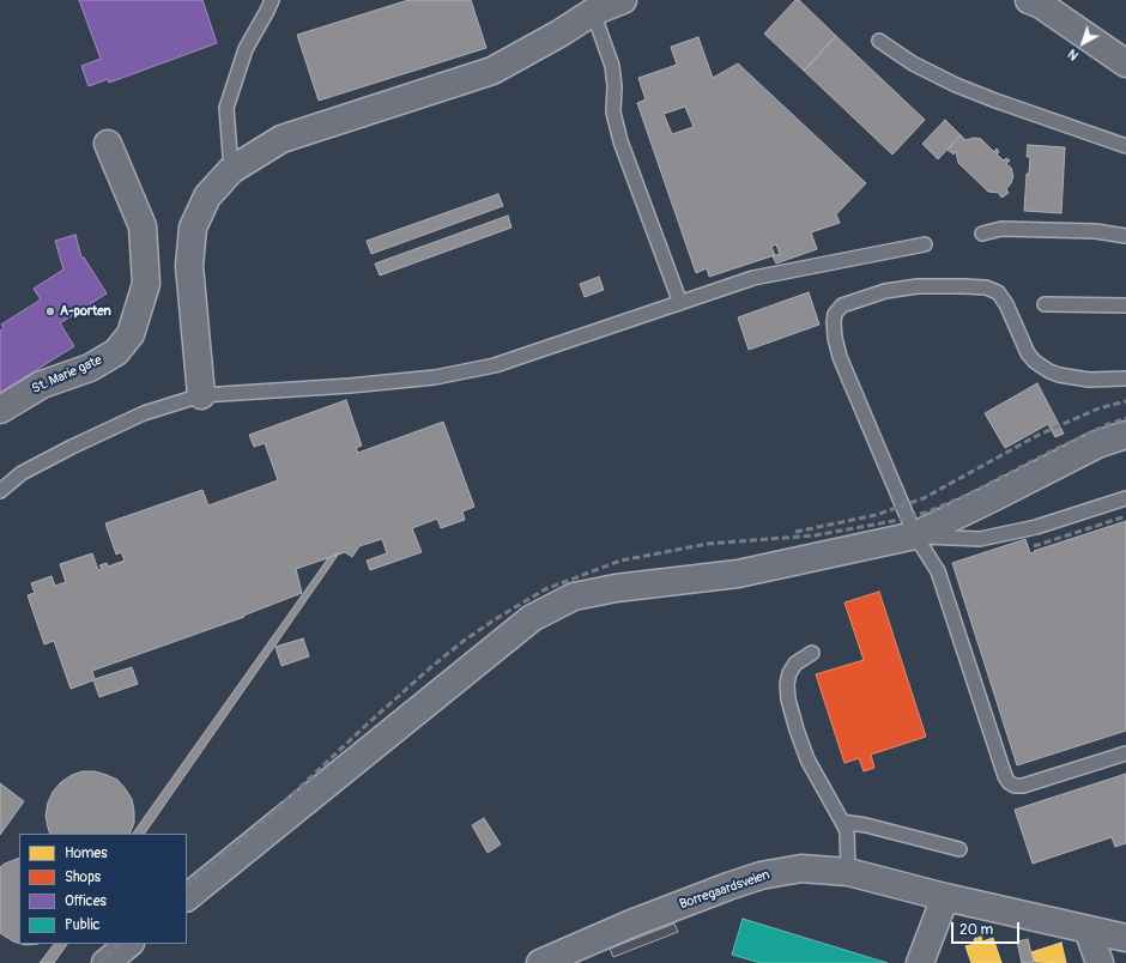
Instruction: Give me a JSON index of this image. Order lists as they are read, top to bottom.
{
  "streets": {
    "street": ["St. Marie gate", "Borregaardsveien"]
  },
  "places": ["A-porten"],
  "legend": [
    "Homes",
    "Shops",
    "Offices",
    "Public"
  ],
  "scale_bar": "20 m",
  "north": "bottom left"
}
